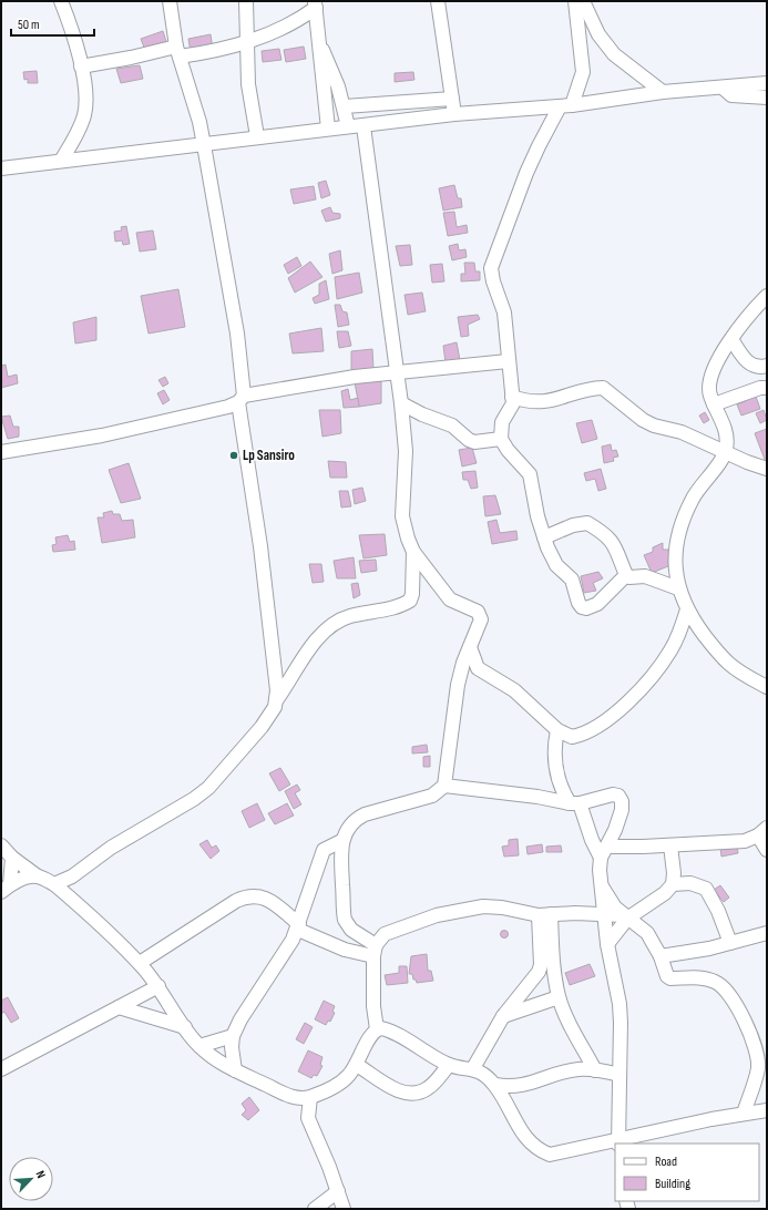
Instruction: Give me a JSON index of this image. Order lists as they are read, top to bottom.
{
  "places": ["Lp Sansiro"],
  "legend": ["Road", "Building"],
  "scale_bar": "50 m",
  "north": "top right"
}
